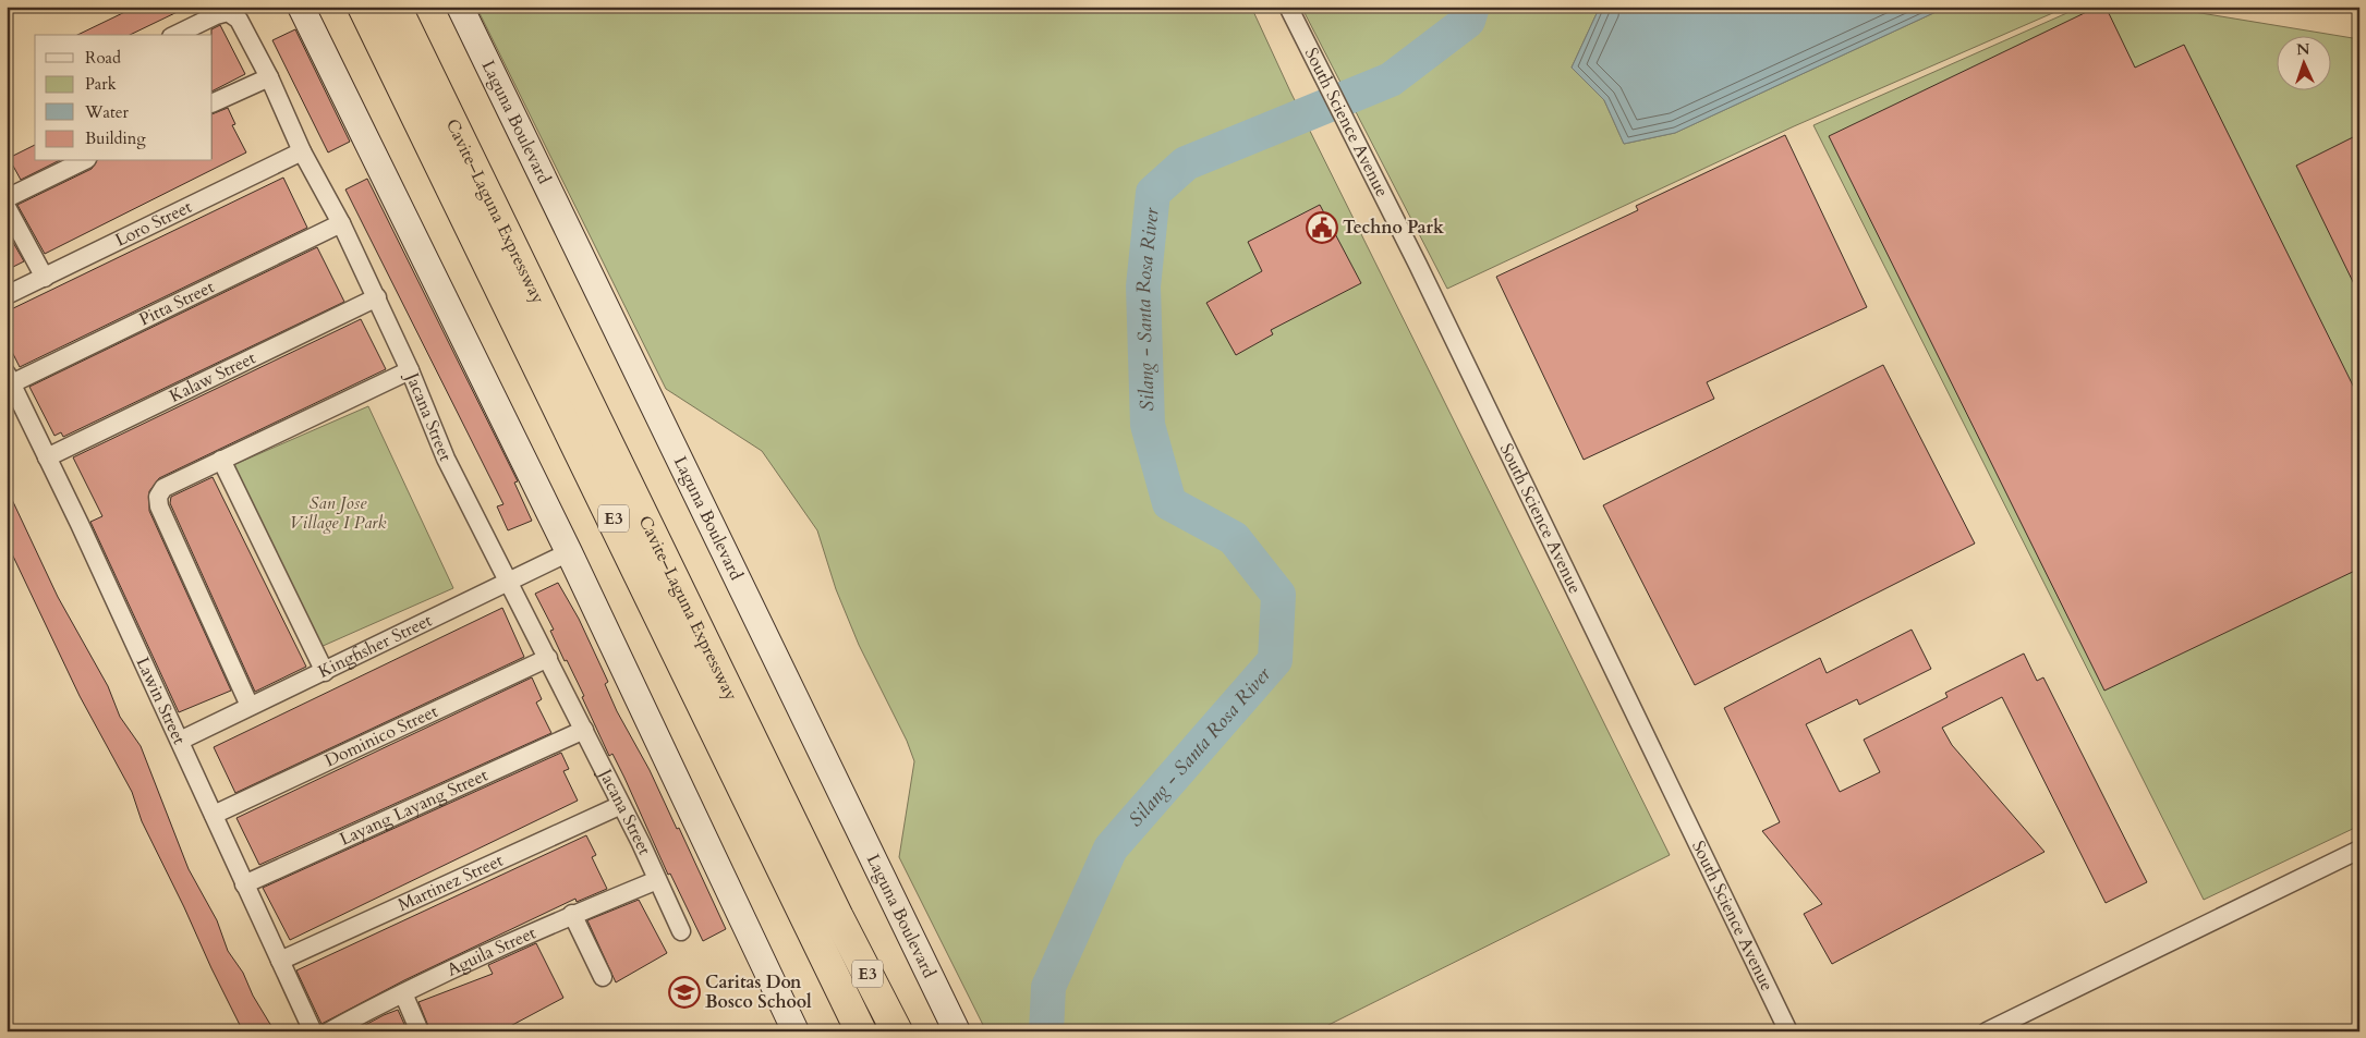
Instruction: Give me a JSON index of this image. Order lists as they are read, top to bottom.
{
  "streets": {
    "highway": ["Cavite–Laguna Expressway", "E3"],
    "main road": ["Laguna Boulevard"],
    "street": [
      "South Science Avenue",
      "Loro Street",
      "Pitta Street",
      "Kalaw Street",
      "Jacana Street",
      "Kingfisher Street",
      "Lawin Street",
      "Dominico Street",
      "Layang Layang Street",
      "Martinez Street",
      "Aguila Street"
    ]
  },
  "crossings": [
    ["Loro Street", "Jacana Street"],
    ["Pitta Street", "Jacana Street"],
    ["Pitta Street", "Lawin Street"],
    ["Kalaw Street", "Jacana Street"],
    ["Kalaw Street", "Lawin Street"],
    ["Jacana Street", "Kingfisher Street"],
    ["Jacana Street", "Dominico Street"],
    ["Jacana Street", "Layang Layang Street"],
    ["Jacana Street", "Martinez Street"],
    ["Jacana Street", "Aguila Street"],
    ["Kingfisher Street", "Lawin Street"],
    ["Lawin Street", "Dominico Street"],
    ["Lawin Street", "Layang Layang Street"],
    ["Lawin Street", "Martinez Street"]
  ],
  "water": ["Silang - Santa Rosa River"],
  "parks": ["San Jose Village I Park"],
  "places": {
    "public building": ["Techno Park"],
    "school or university": ["Caritas Don Bosco School"]
  },
  "legend": [
    "Road",
    "Park",
    "Water",
    "Building"
  ],
  "north": "top"
}
